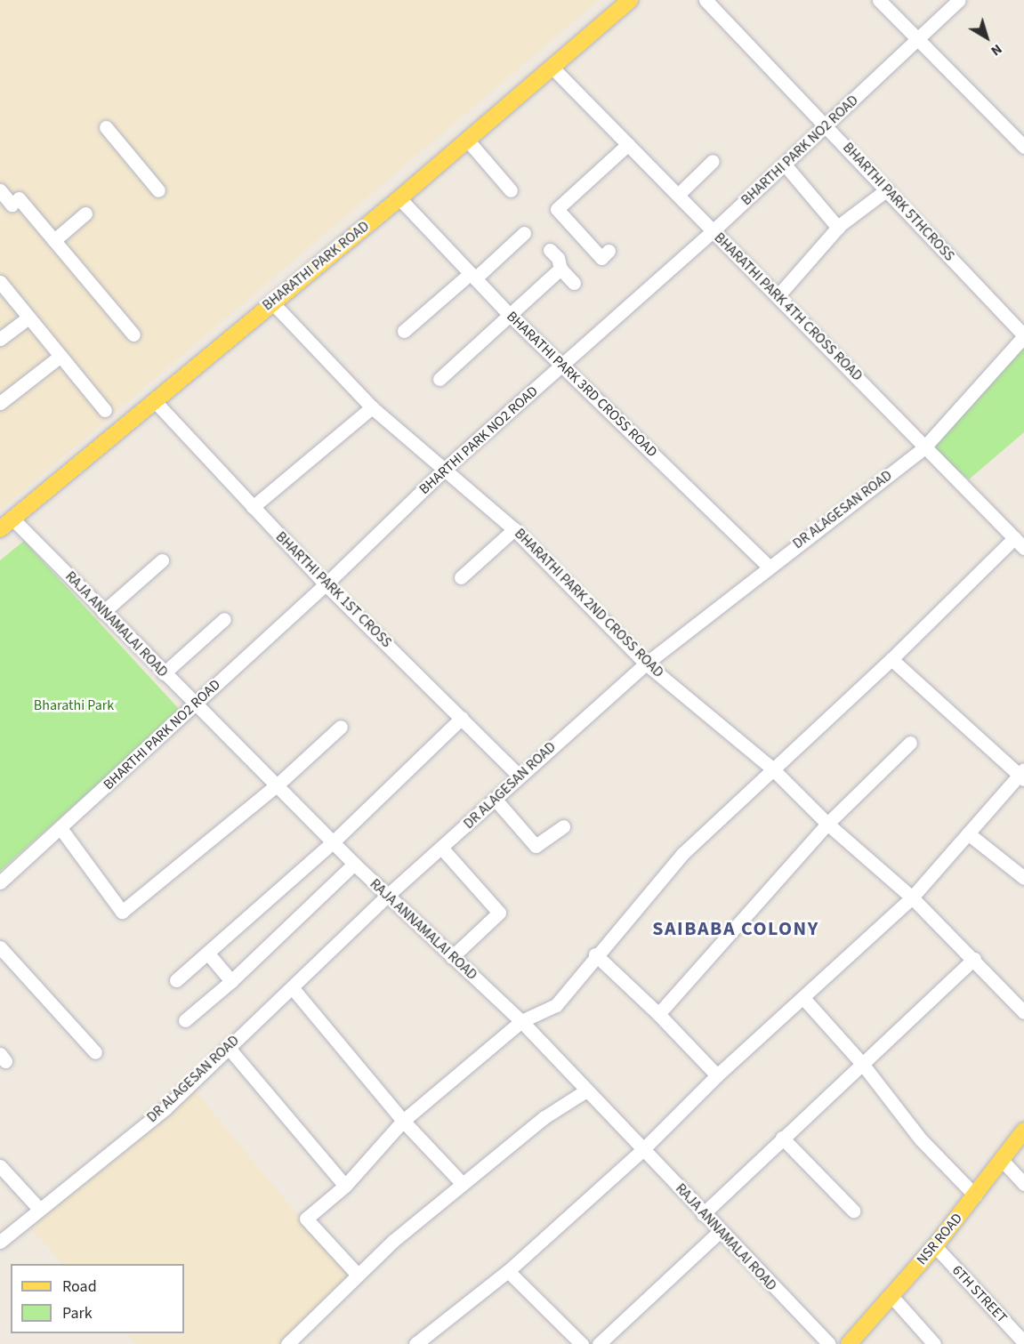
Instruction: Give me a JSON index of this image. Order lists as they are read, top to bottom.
{
  "streets": {
    "main road": ["BHARATHI PARK ROAD", "NSR ROAD"],
    "street": [
      "BHARTHI PARK NO2 ROAD",
      "BHARTHI PARK 5THCROSS",
      "BHARATHI PARK 4TH CROSS ROAD",
      "BHARATHI PARK 3RD CROSS ROAD",
      "DR ALAGESAN ROAD",
      "BHARTHI PARK 1ST CROSS",
      "BHARATHI PARK 2ND CROSS ROAD",
      "RAJA ANNAMALAI ROAD",
      "6TH STREET"
    ]
  },
  "crossings": [
    ["BHARTHI PARK NO2 ROAD", "BHARTHI PARK 5THCROSS"],
    ["BHARTHI PARK NO2 ROAD", "BHARATHI PARK 4TH CROSS ROAD"],
    ["BHARTHI PARK NO2 ROAD", "BHARATHI PARK 3RD CROSS ROAD"],
    ["BHARTHI PARK NO2 ROAD", "BHARTHI PARK 1ST CROSS"],
    ["BHARTHI PARK NO2 ROAD", "BHARATHI PARK 2ND CROSS ROAD"],
    ["BHARTHI PARK NO2 ROAD", "RAJA ANNAMALAI ROAD"],
    ["BHARTHI PARK 5THCROSS", "DR ALAGESAN ROAD"],
    ["BHARATHI PARK ROAD", "BHARATHI PARK 4TH CROSS ROAD"],
    ["BHARATHI PARK ROAD", "BHARATHI PARK 3RD CROSS ROAD"],
    ["BHARATHI PARK ROAD", "BHARTHI PARK 1ST CROSS"],
    ["BHARATHI PARK ROAD", "BHARATHI PARK 2ND CROSS ROAD"],
    ["BHARATHI PARK ROAD", "RAJA ANNAMALAI ROAD"],
    ["BHARATHI PARK 4TH CROSS ROAD", "DR ALAGESAN ROAD"],
    ["BHARATHI PARK 3RD CROSS ROAD", "DR ALAGESAN ROAD"],
    ["DR ALAGESAN ROAD", "BHARTHI PARK 1ST CROSS"],
    ["DR ALAGESAN ROAD", "BHARATHI PARK 2ND CROSS ROAD"],
    ["DR ALAGESAN ROAD", "RAJA ANNAMALAI ROAD"],
    ["NSR ROAD", "6TH STREET"]
  ],
  "districts": ["SAIBABA COLONY"],
  "parks": ["Bharathi Park"],
  "legend": ["Road", "Park"],
  "north": "bottom right"
}
